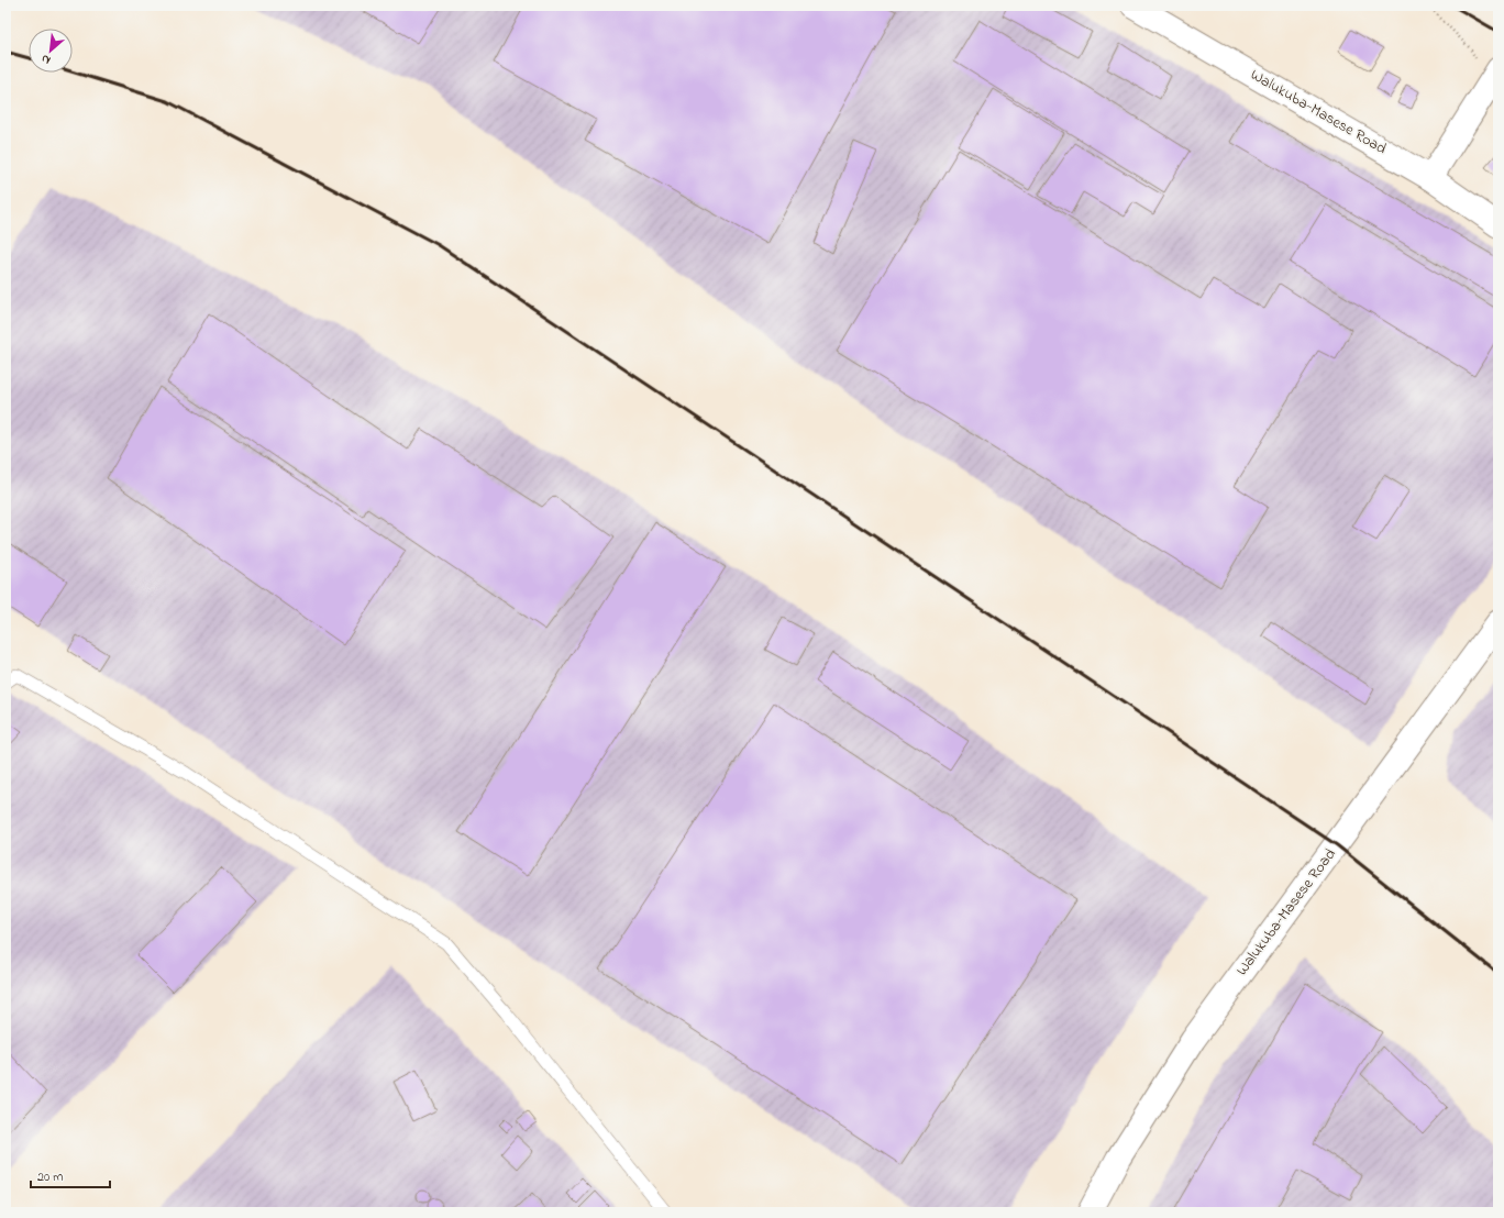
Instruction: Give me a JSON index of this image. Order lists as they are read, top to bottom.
{
  "streets": {
    "street": ["Walukuba-Masese Road"]
  },
  "scale_bar": "20 m",
  "north": "bottom left"
}
